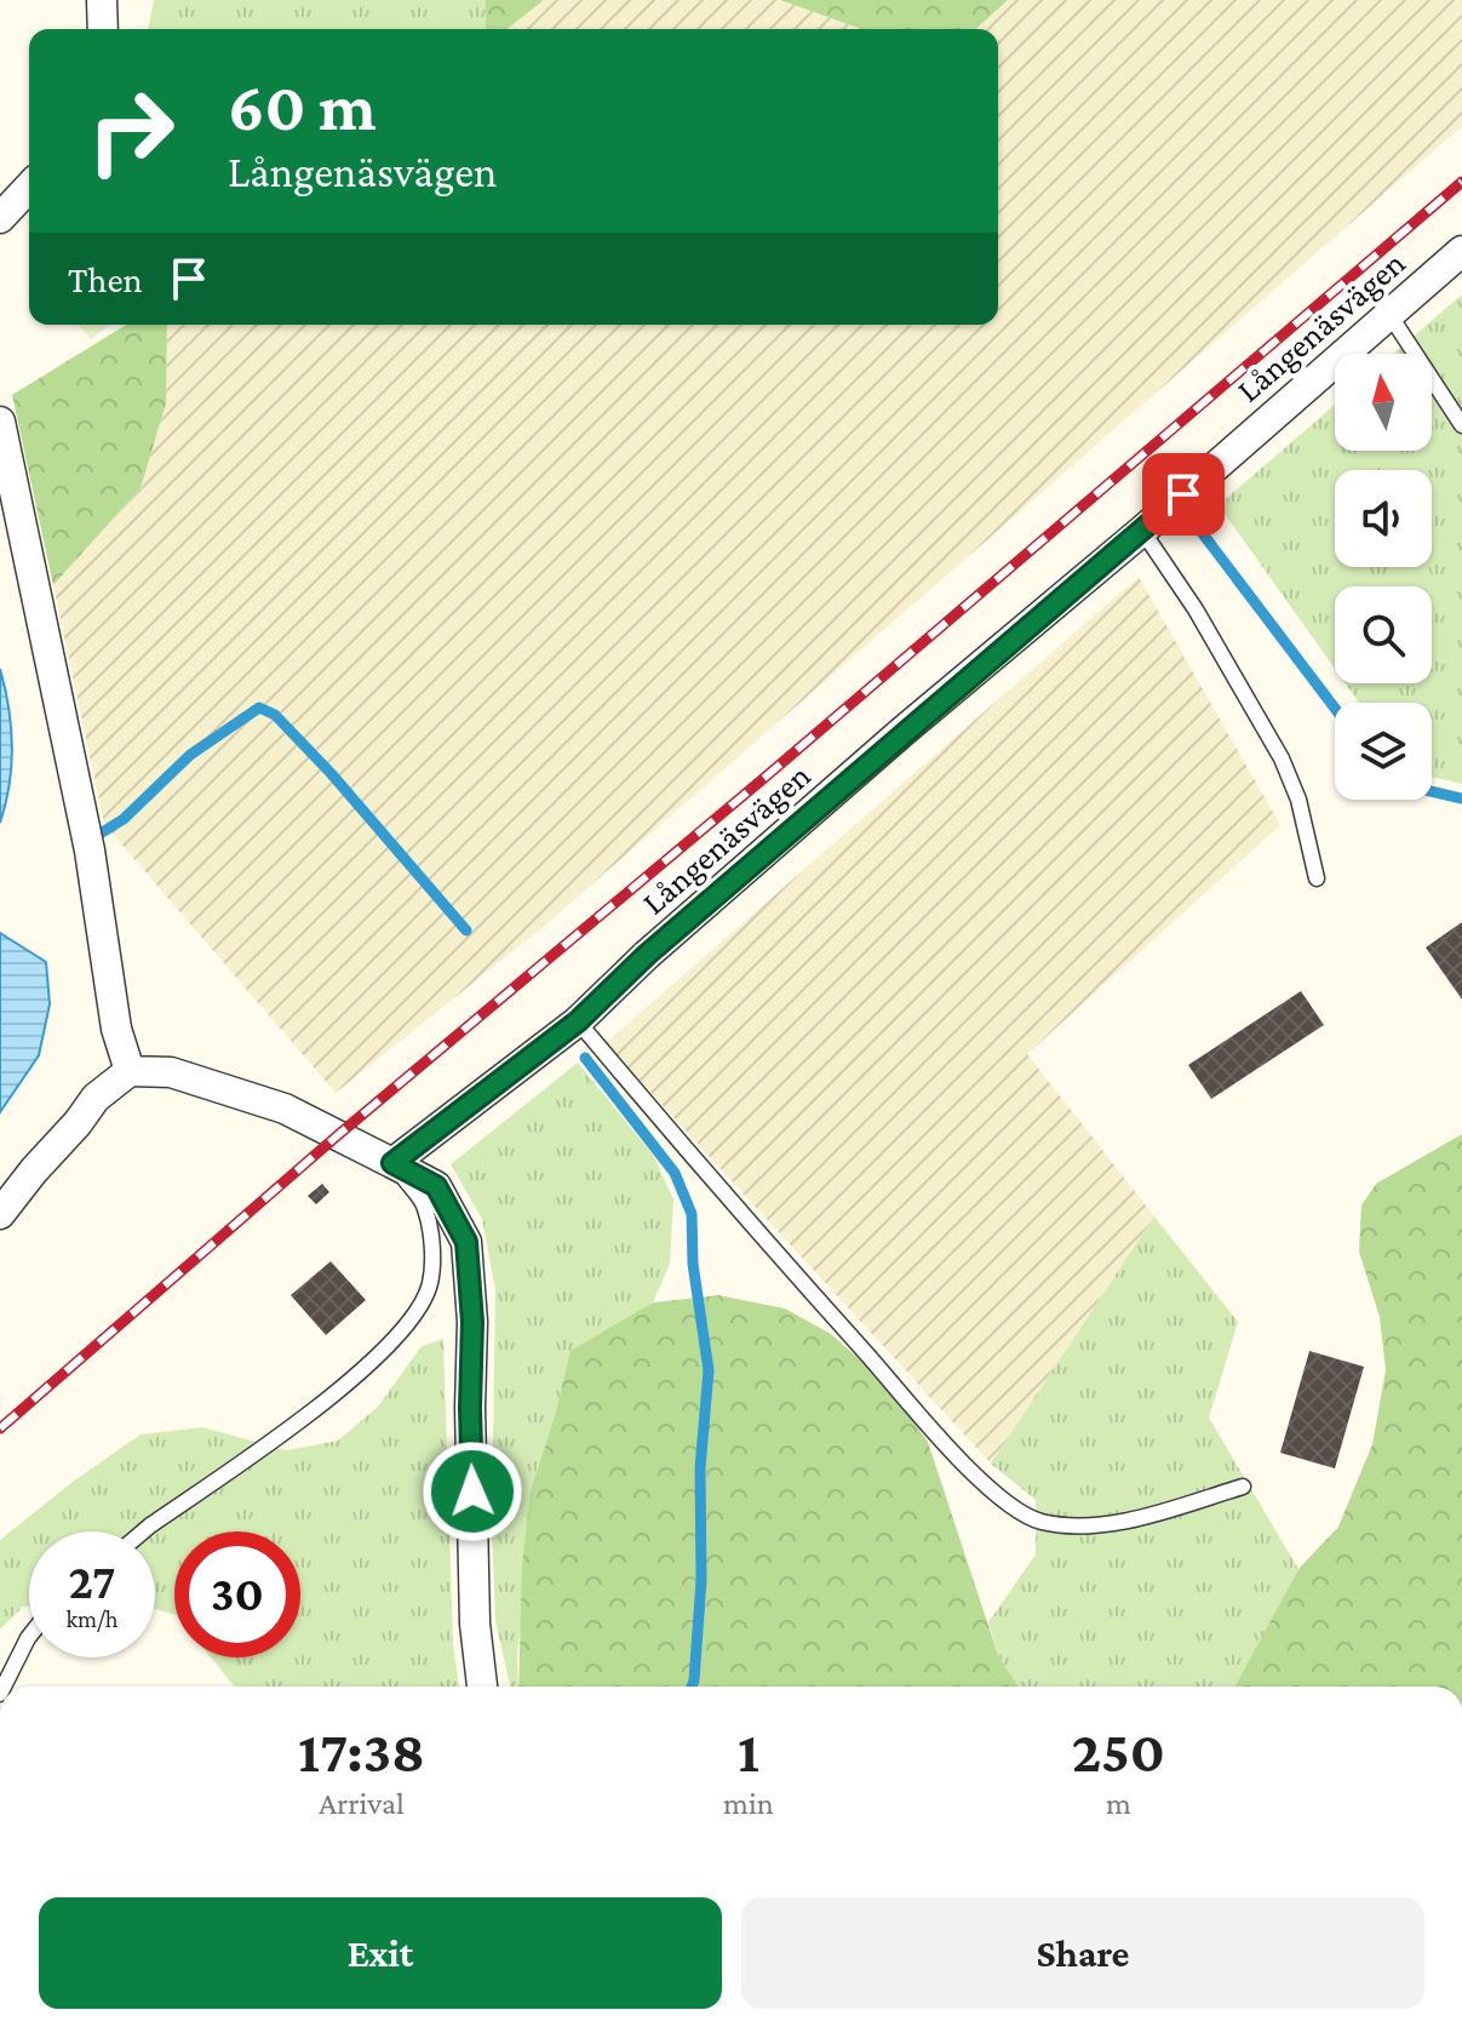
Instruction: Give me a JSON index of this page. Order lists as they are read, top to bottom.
{
  "streets": {
    "street": ["Långenäsvägen"]
  },
  "north": "top",
  "page": {
    "turn": ["60 m", "Långenäsvägen"],
    "then": "Then",
    "speed": "27 km/h",
    "limit": "30",
    "eta": [
      "17:38",
      "Arrival",
      "1",
      "min",
      "250",
      "m"
    ],
    "buttons": ["Exit", "Share"]
  }
}
